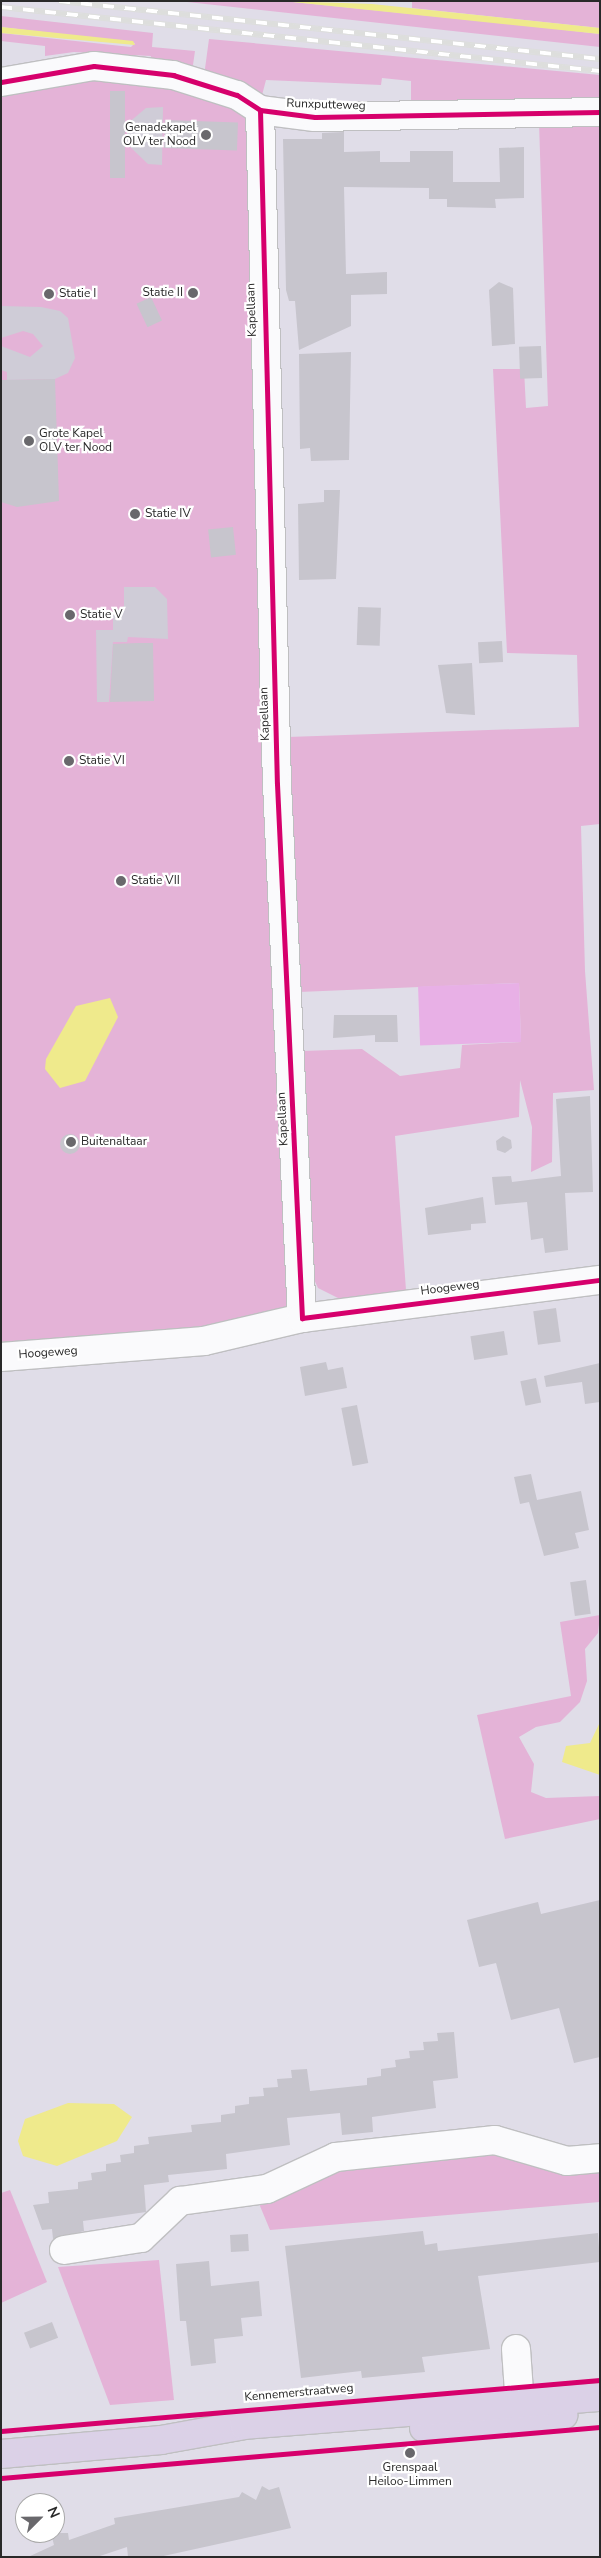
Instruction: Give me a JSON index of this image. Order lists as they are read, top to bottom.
{
  "streets": {
    "street": ["Runxputteweg", "Kapellaan", "Hoogeweg"],
    "cycle path": ["Kennemerstraatweg"]
  },
  "crossings": [
    ["Runxputteweg", "Kapellaan"],
    ["Kapellaan", "Hoogeweg"]
  ],
  "places": [
    "Genadekapel OLV ter Nood",
    "Statie II",
    "Statie I",
    "Grote Kapel OLV ter Nood",
    "Statie IV",
    "Statie V",
    "Statie VI",
    "Statie VII",
    "Buitenaltaar",
    "Grenspaal Heiloo-Limmen"
  ],
  "north": "top right"
}
